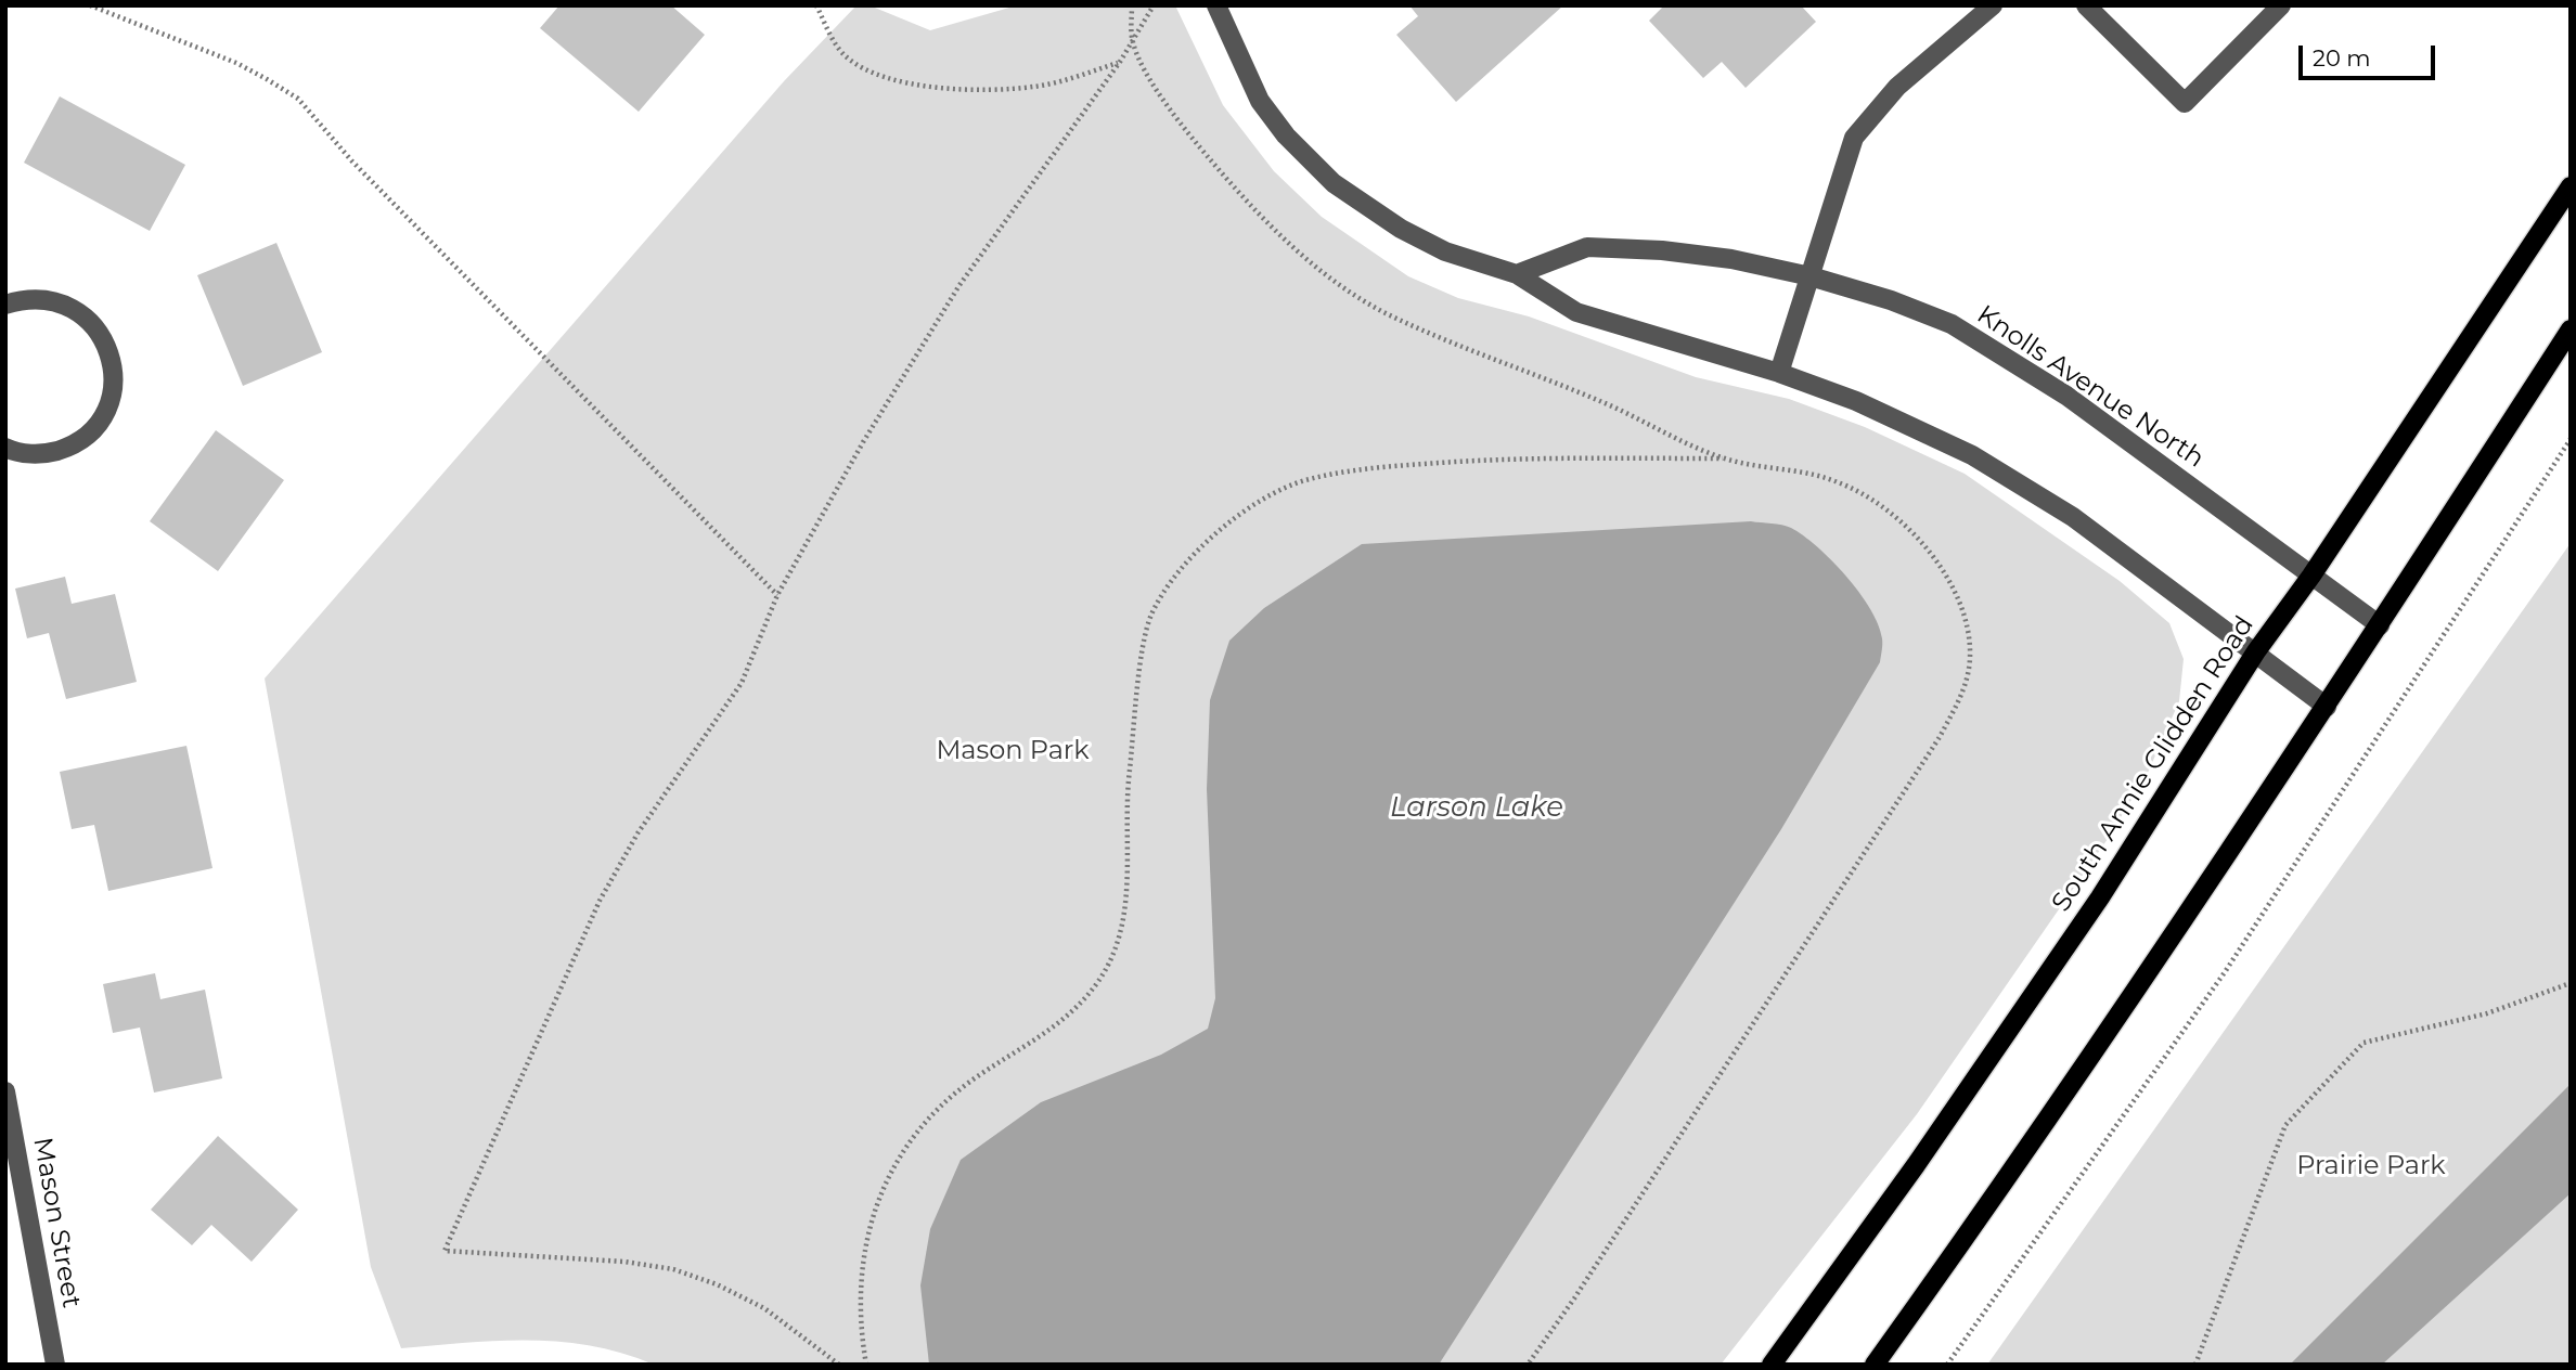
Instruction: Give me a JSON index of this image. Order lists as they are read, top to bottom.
{
  "streets": {
    "main road": ["South Annie Glidden Road"],
    "street": ["Knolls Avenue North", "Mason Street"]
  },
  "crossings": [
    ["Knolls Avenue North", "South Annie Glidden Road"]
  ],
  "water": ["Larson Lake"],
  "parks": ["Mason Park", "Prairie Park"],
  "scale_bar": "20 m"
}
